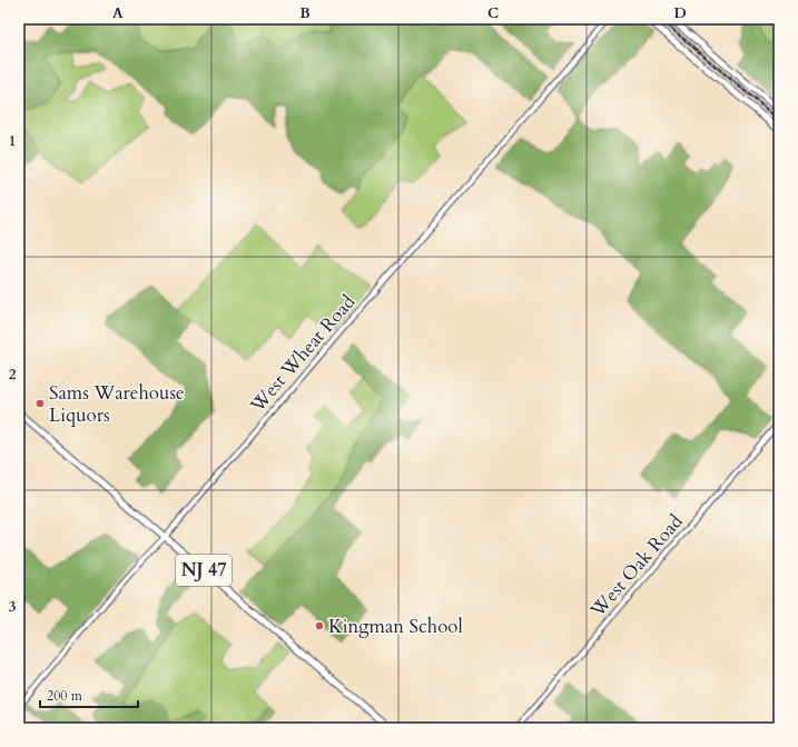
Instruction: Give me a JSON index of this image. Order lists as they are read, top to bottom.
{
  "streets": {
    "main road": ["NJ 47"],
    "street": ["West Wheat Road", "West Oak Road"]
  },
  "crossings": [
    ["West Wheat Road", "NJ 47"]
  ],
  "places": ["Sams Warehouse Liquors", "Kingman School"],
  "scale_bar": "200 m",
  "grid": {
    "columns": [
      "A",
      "B",
      "C",
      "D"
    ],
    "rows": ["1", "2", "3"]
  }
}
